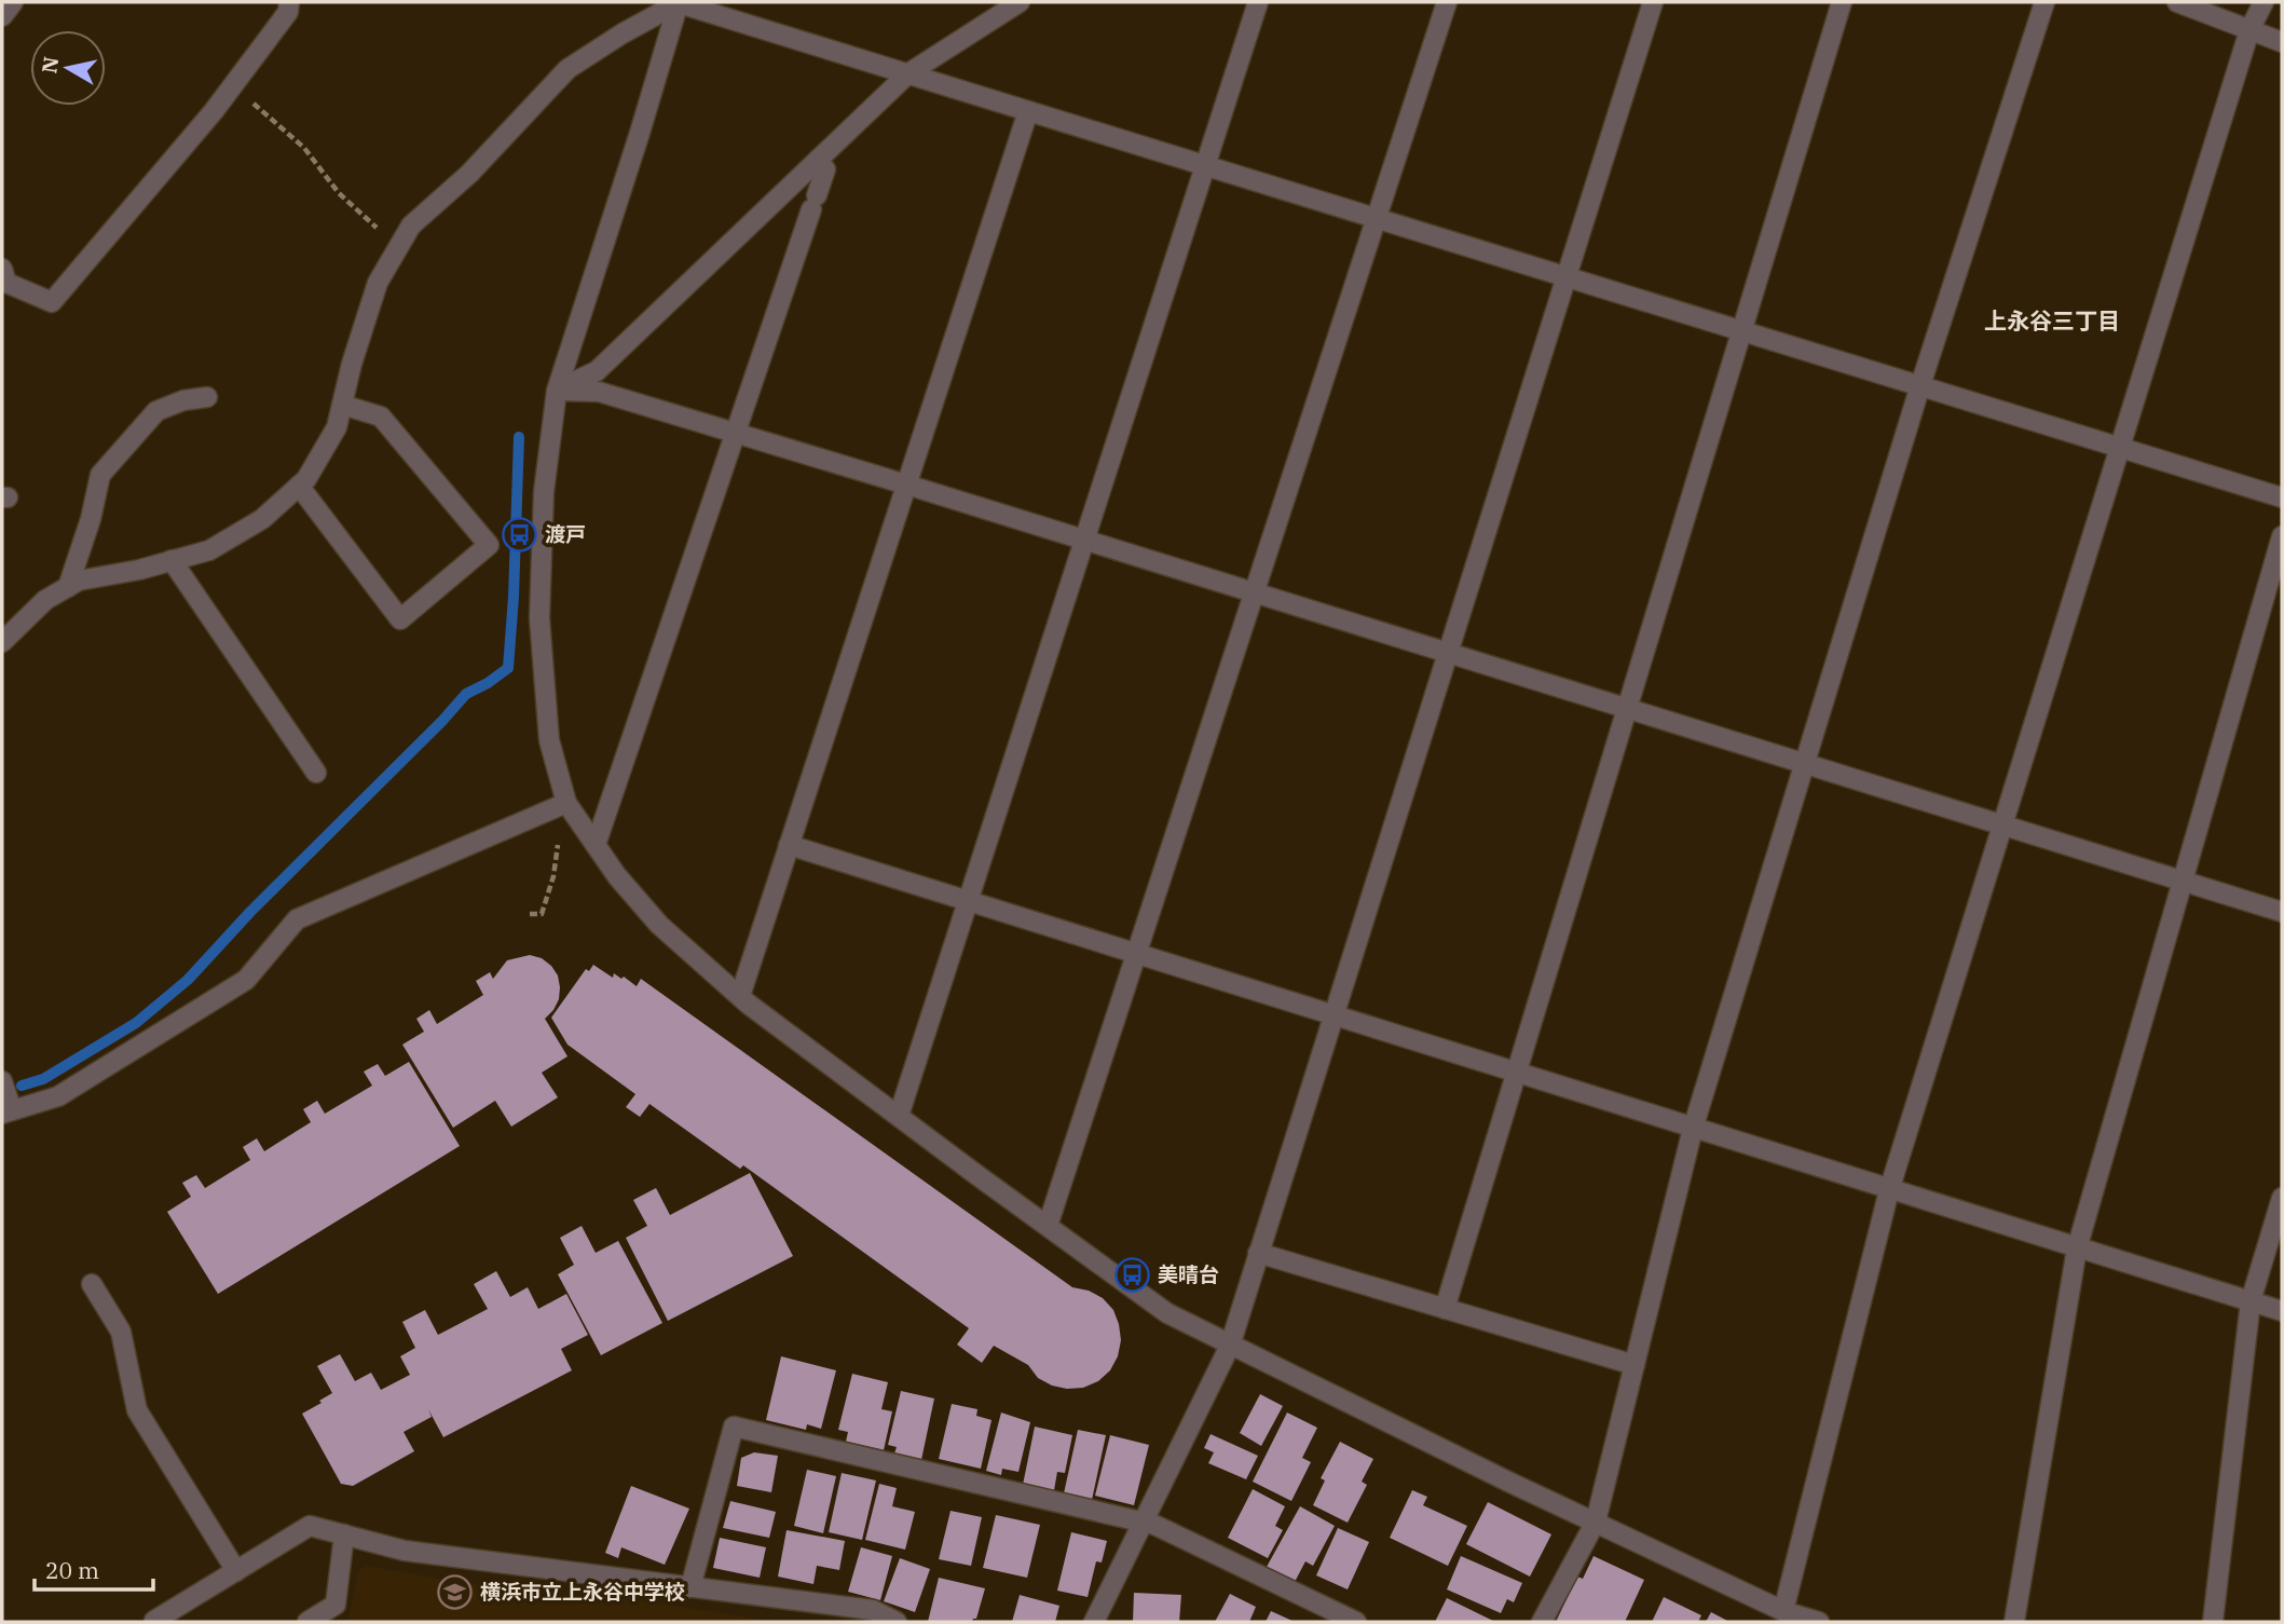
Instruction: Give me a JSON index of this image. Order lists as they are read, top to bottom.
{
  "districts": ["上永谷三丁目"],
  "places": {
    "bus stop": ["渡戸", "美晴台"],
    "school or university": ["横浜市立上永谷中学校"]
  },
  "scale_bar": "20 m",
  "north": "left"
}
